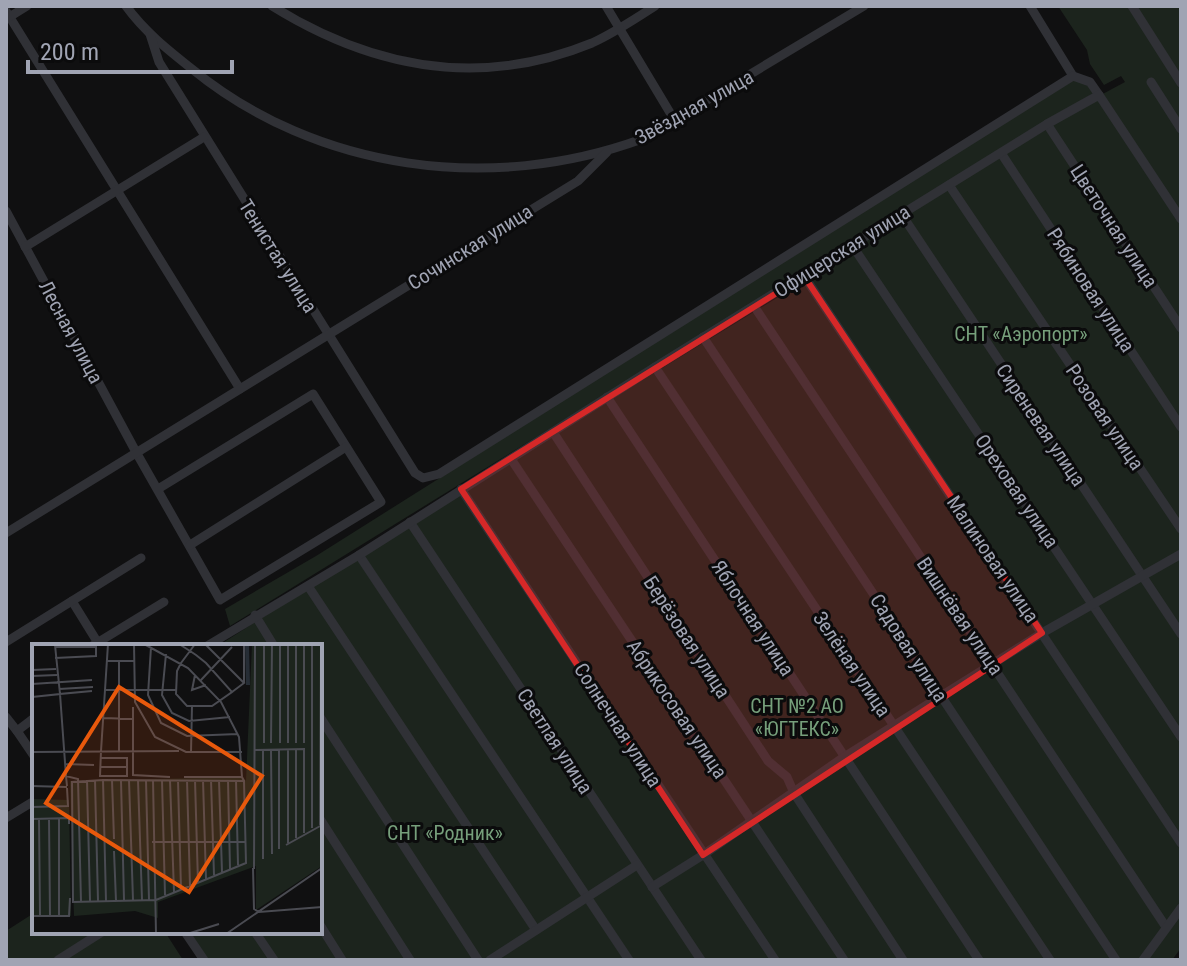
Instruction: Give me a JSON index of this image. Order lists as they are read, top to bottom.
{
  "streets": {
    "street": [
      "Звёздная улица",
      "Цветочная улица",
      "Сочинская улица",
      "Офицерская улица",
      "Тенистая улица",
      "Рябиновая улица",
      "Лесная улица",
      "Розовая улица",
      "Сиреневая улица",
      "Ореховая улица",
      "Малиновая улица",
      "Вишнёвая улица",
      "Яблочная улица",
      "Берёзовая улица",
      "Садовая улица",
      "Зелёная улица",
      "Абрикосовая улица",
      "Солнечная улица",
      "Светлая улица"
    ]
  },
  "crossings": [
    ["Звёздная улица", "Сочинская улица"],
    ["Звёздная улица", "Тенистая улица"],
    ["Цветочная улица", "Офицерская улица"],
    ["Сочинская улица", "Тенистая улица"],
    ["Сочинская улица", "Лесная улица"],
    ["Офицерская улица", "Рябиновая улица"],
    ["Офицерская улица", "Розовая улица"],
    ["Офицерская улица", "Сиреневая улица"],
    ["Офицерская улица", "Ореховая улица"],
    ["Офицерская улица", "Малиновая улица"],
    ["Офицерская улица", "Вишнёвая улица"],
    ["Офицерская улица", "Яблочная улица"],
    ["Офицерская улица", "Берёзовая улица"],
    ["Офицерская улица", "Садовая улица"],
    ["Офицерская улица", "Зелёная улица"],
    ["Офицерская улица", "Абрикосовая улица"],
    ["Офицерская улица", "Солнечная улица"],
    ["Офицерская улица", "Светлая улица"]
  ],
  "parks": ["СНТ «Аэропорт»", "СНТ №2 АО «ЮГТЕКС»", "СНТ «Родник»"],
  "scale_bar": "200 m"
}
